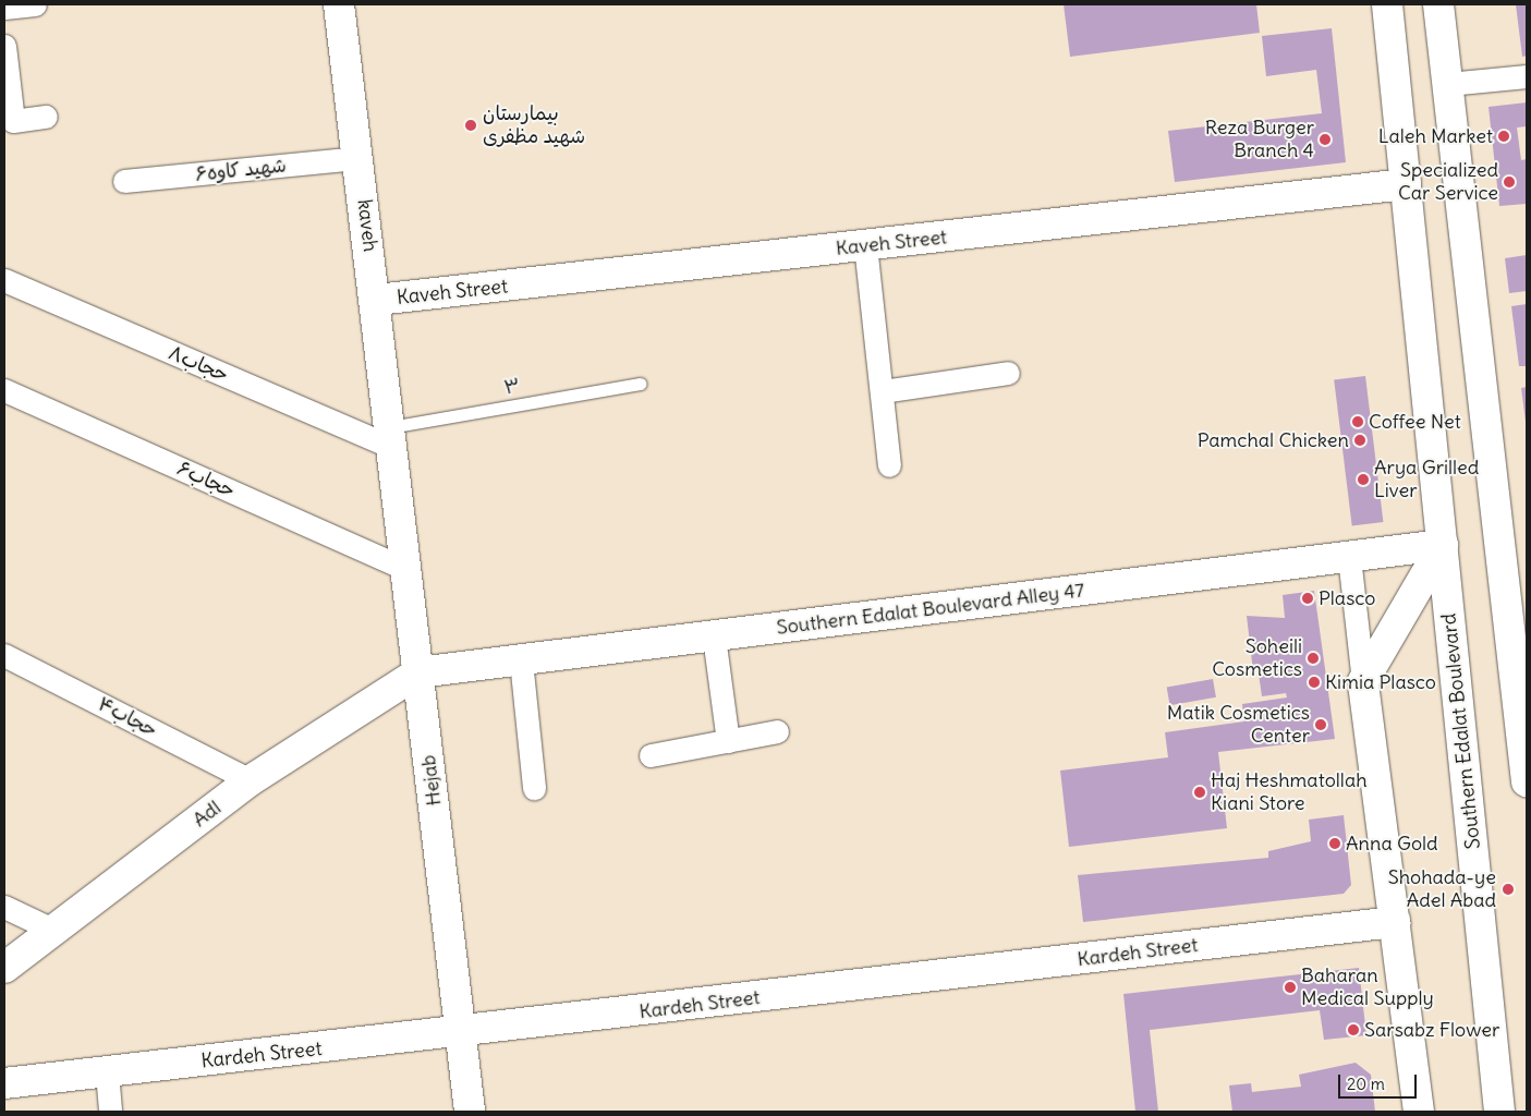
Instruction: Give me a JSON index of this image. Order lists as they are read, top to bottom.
{
  "streets": {
    "street": [
      "شهید کاوه۶",
      "kaveh",
      "Kaveh Street",
      "حجاب۸",
      "حجاب۶",
      "Southern Edalat Boulevard Alley 47",
      "حجاب۴",
      "Southern Edalat Boulevard",
      "Hejab",
      "Adl",
      "Kardeh Street"
    ],
    "lane": ["۳"]
  },
  "crossings": [
    ["شهید کاوه۶", "kaveh"],
    ["kaveh", "Kaveh Street"],
    ["kaveh", "حجاب۸"],
    ["kaveh", "۳"],
    ["kaveh", "Hejab"],
    ["Kaveh Street", "Southern Edalat Boulevard"],
    ["حجاب۸", "۳"],
    ["حجاب۸", "Hejab"],
    ["۳", "Hejab"],
    ["حجاب۶", "Hejab"],
    ["Southern Edalat Boulevard Alley 47", "Southern Edalat Boulevard"],
    ["Southern Edalat Boulevard Alley 47", "Hejab"],
    ["Southern Edalat Boulevard Alley 47", "Adl"],
    ["حجاب۴", "Adl"],
    ["Hejab", "Adl"],
    ["Hejab", "Kardeh Street"]
  ],
  "places": [
    "بیمارستان شهید مظفری",
    "Laleh Market",
    "Reza Burger Branch 4",
    "Specialized Car Service",
    "Coffee Net",
    "Pamchal Chicken",
    "Arya Grilled Liver",
    "Plasco",
    "Soheili Cosmetics",
    "Kimia Plasco",
    "Matik Cosmetics Center",
    "Haj Heshmatollah Kiani Store",
    "Anna Gold",
    "Shohada-ye Adel Abad",
    "Baharan Medical Supply",
    "Sarsabz Flower"
  ],
  "scale_bar": "20 m"
}
